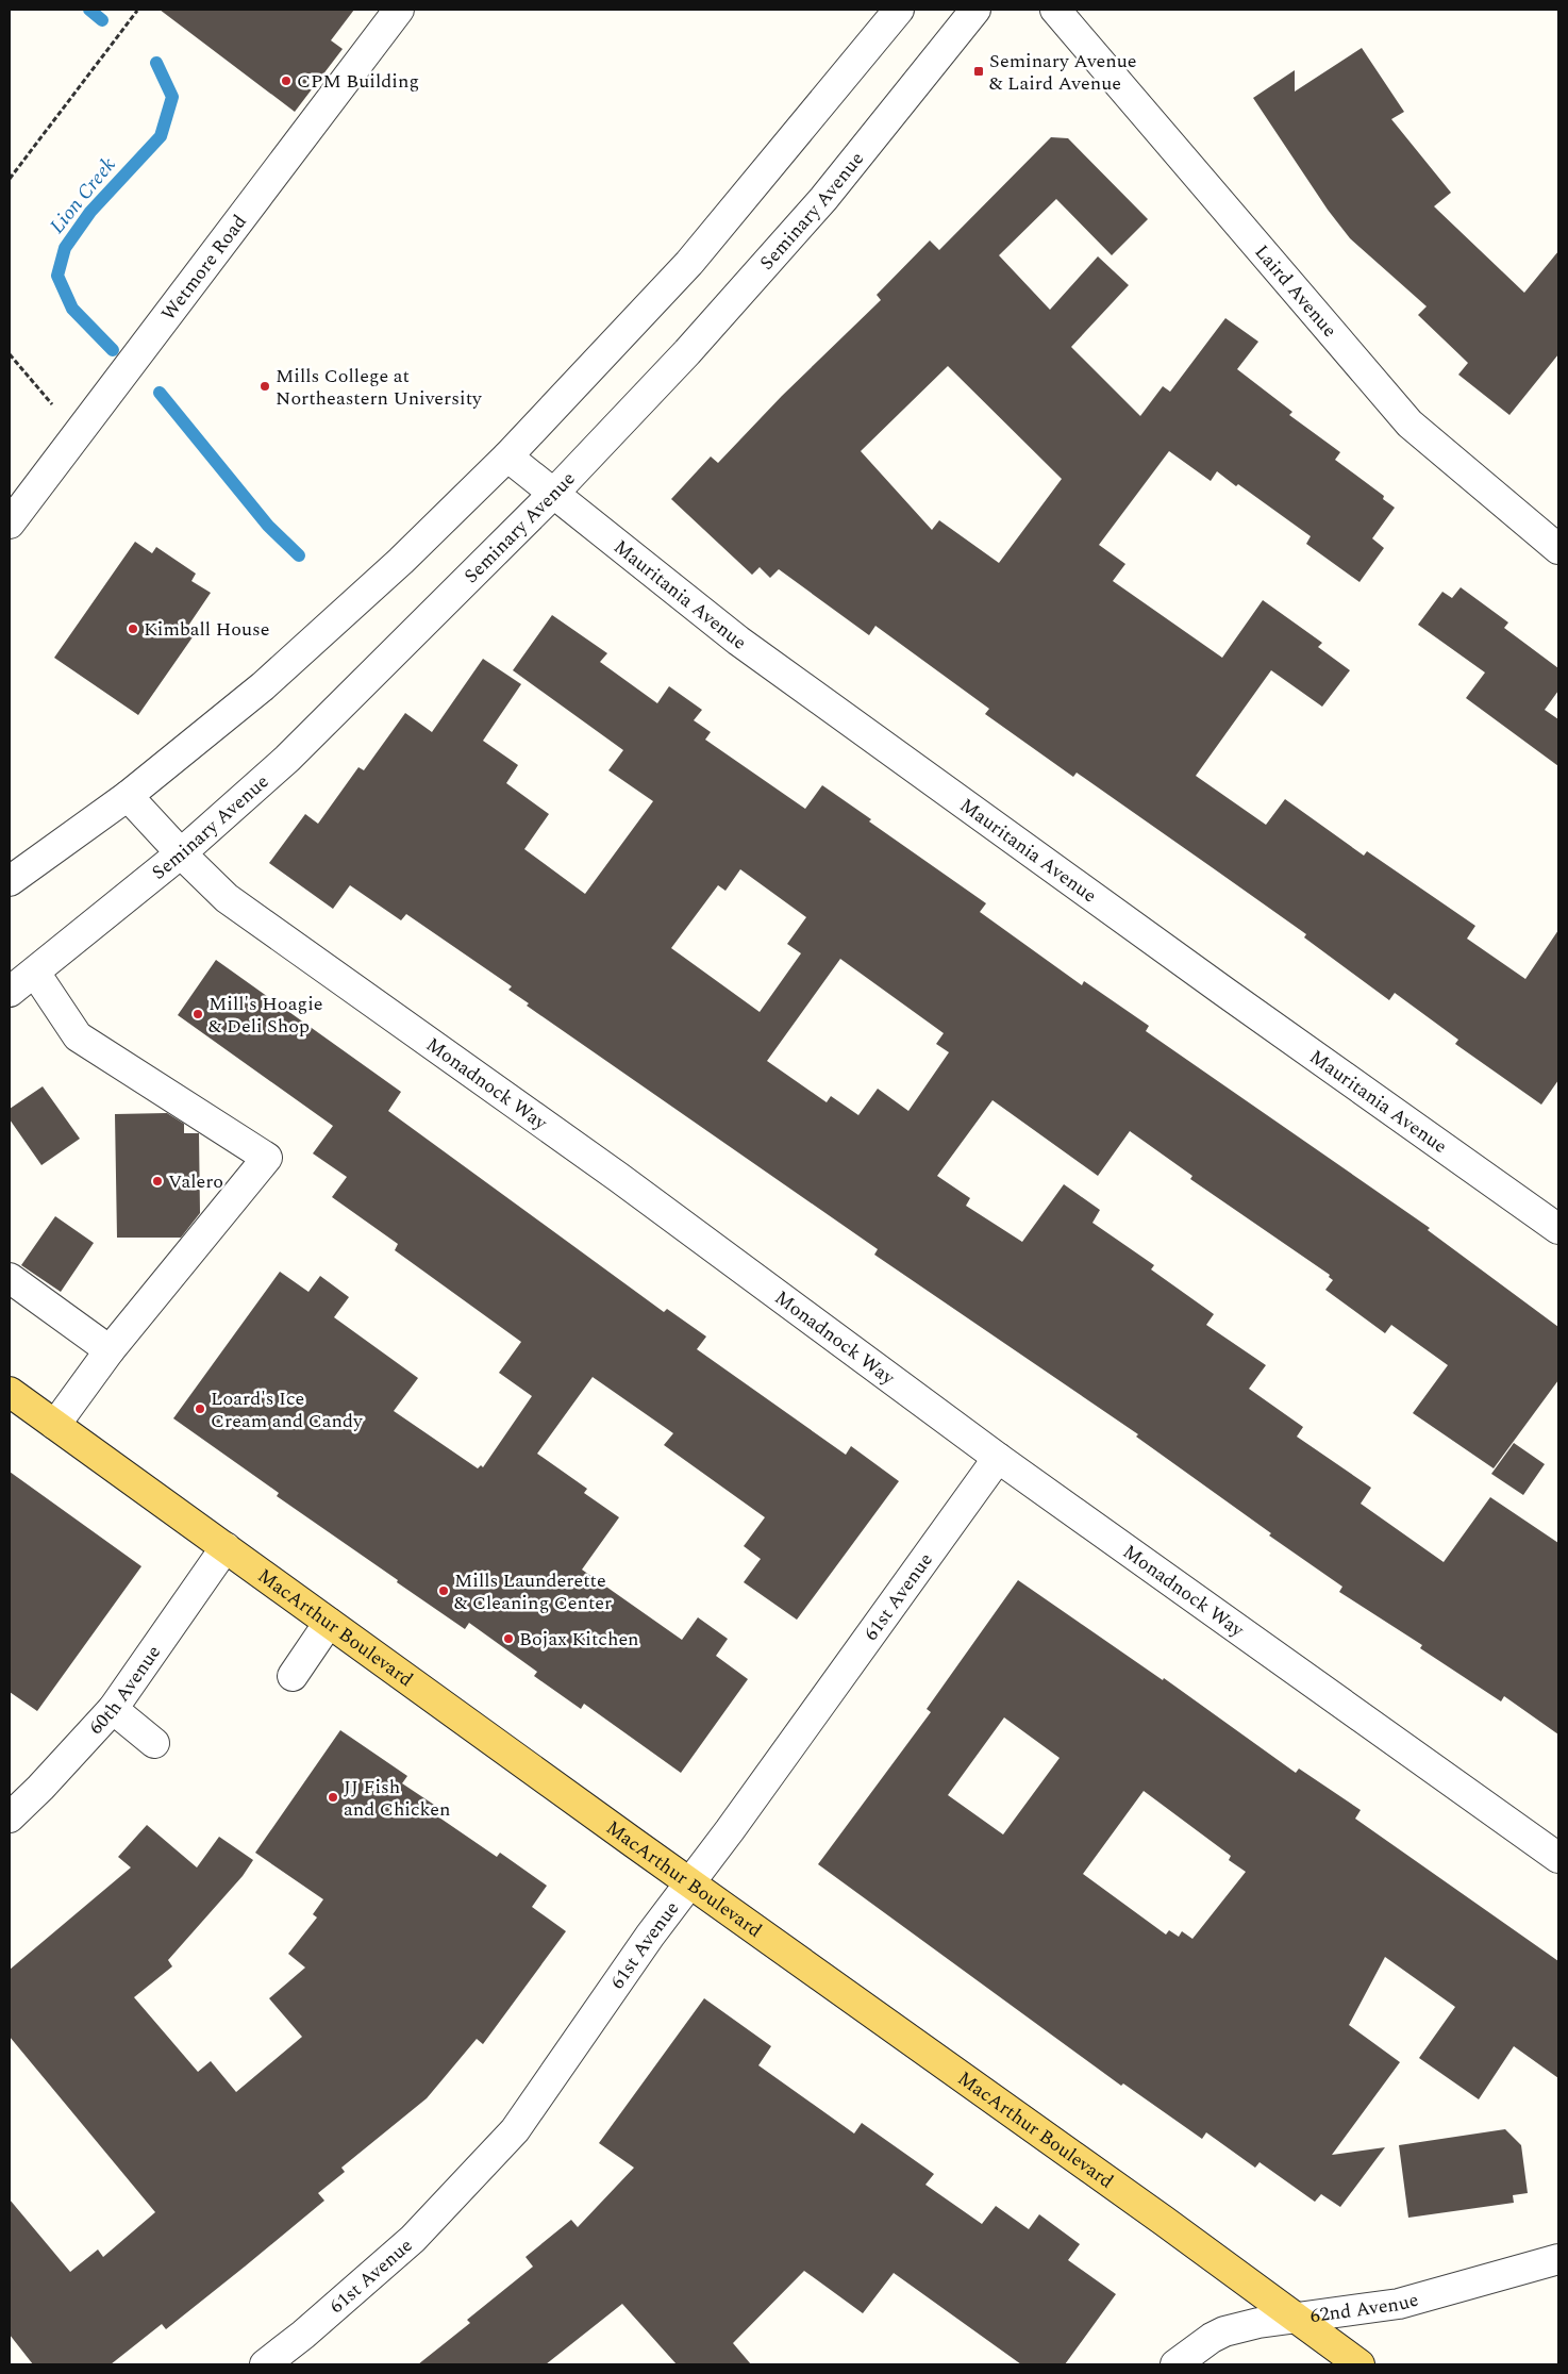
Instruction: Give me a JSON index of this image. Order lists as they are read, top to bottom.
{
  "streets": {
    "main road": ["MacArthur Boulevard"],
    "street": [
      "Seminary Avenue",
      "Wetmore Road",
      "Laird Avenue",
      "Mauritania Avenue",
      "Monadnock Way",
      "61st Avenue",
      "60th Avenue",
      "62nd Avenue"
    ]
  },
  "crossings": [
    ["Seminary Avenue", "Mauritania Avenue"],
    ["Seminary Avenue", "Monadnock Way"],
    ["Monadnock Way", "61st Avenue"],
    ["61st Avenue", "MacArthur Boulevard"],
    ["MacArthur Boulevard", "60th Avenue"],
    ["MacArthur Boulevard", "62nd Avenue"]
  ],
  "water": ["Lion Creek"],
  "places": {
    "transit": ["Seminary Avenue & Laird Avenue"],
    "other": [
      "CPM Building",
      "Mills College at Northeastern University",
      "Kimball House",
      "Mill's Hoagie & Deli Shop",
      "Valero",
      "Loard's Ice Cream and Candy",
      "Mills Launderette & Cleaning Center",
      "Bojax Kitchen",
      "JJ Fish and Chicken"
    ]
  }
}
